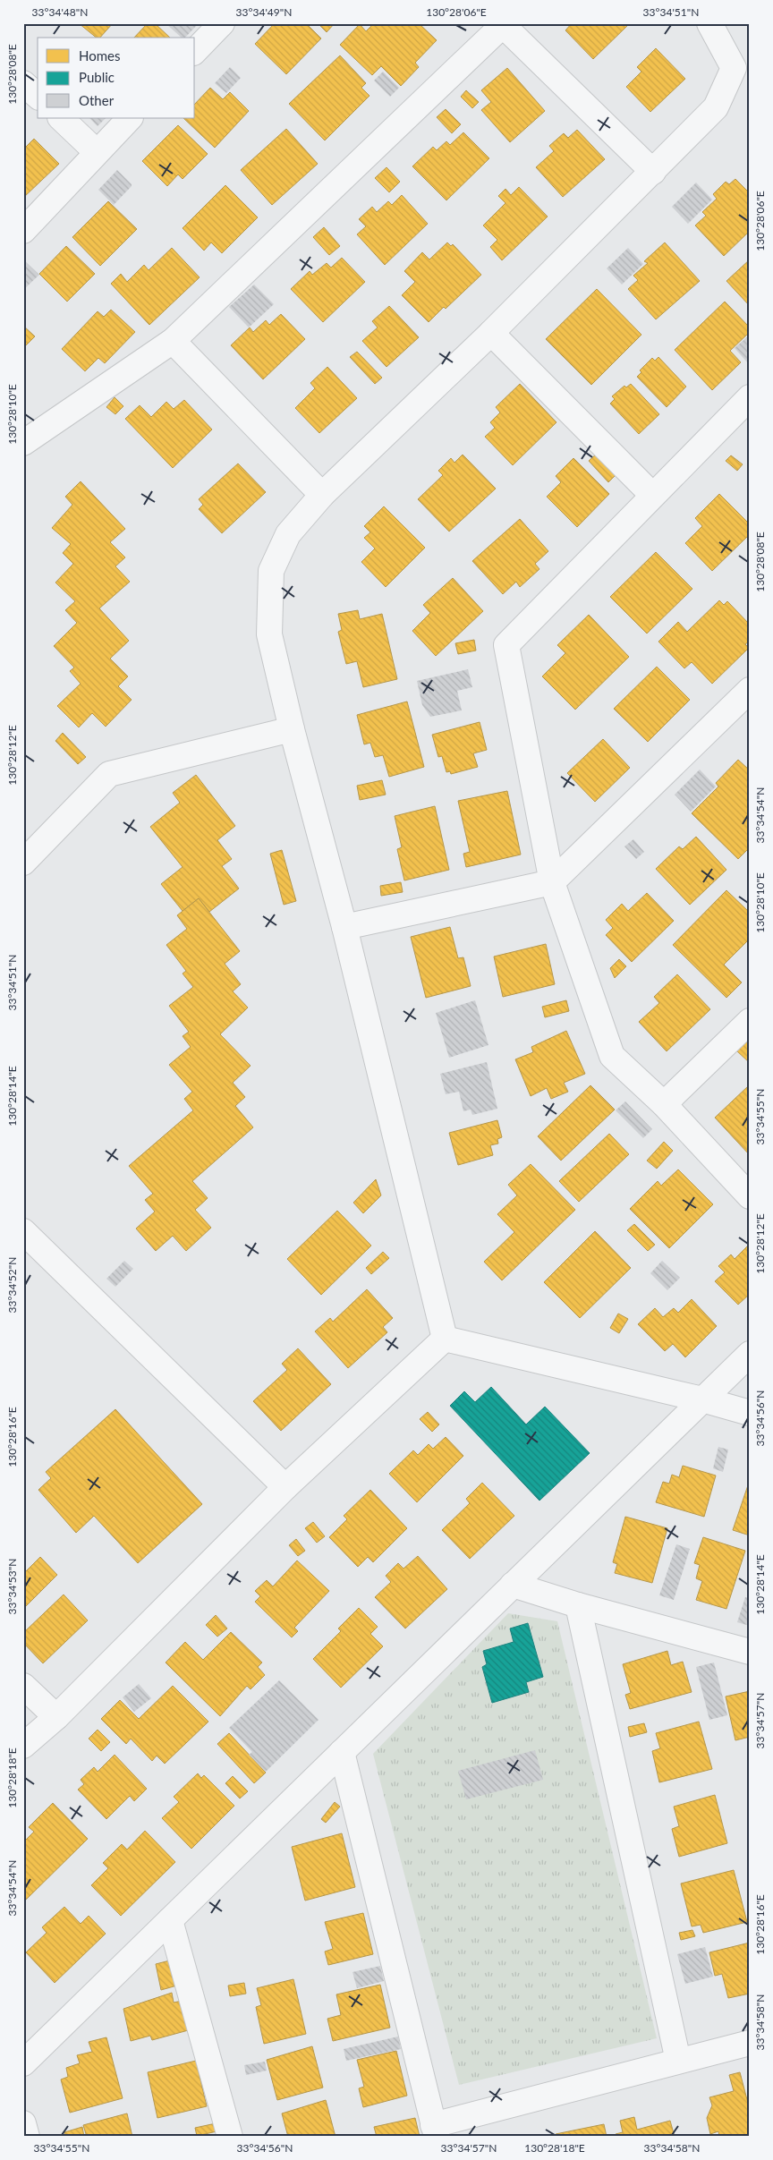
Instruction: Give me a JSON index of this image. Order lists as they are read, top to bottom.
{
  "legend": ["Homes", "Public", "Other"],
  "coordinates": [
    "33°34'48\"N",
    "33°34'49\"N",
    "130°28'06\"E",
    "33°34'51\"N",
    "130°28'08\"E",
    "130°28'10\"E",
    "130°28'12\"E",
    "33°34'54\"N",
    "130°28'14\"E",
    "33°34'55\"N",
    "33°34'52\"N",
    "33°34'56\"N",
    "130°28'16\"E",
    "33°34'53\"N",
    "33°34'57\"N",
    "130°28'18\"E",
    "33°34'58\"N"
  ]
}
